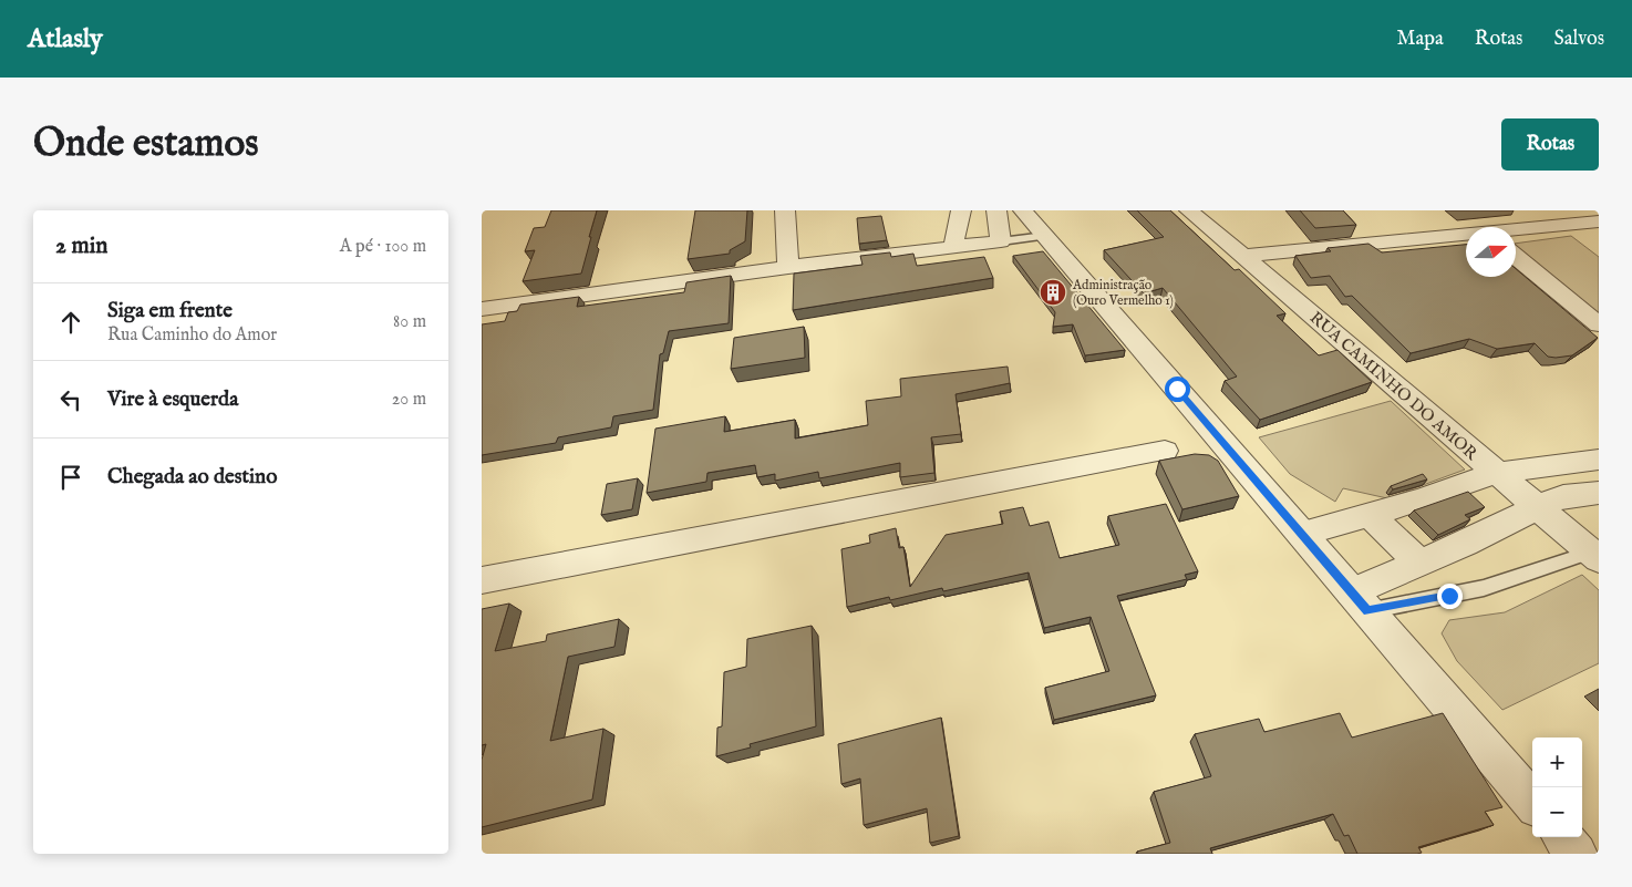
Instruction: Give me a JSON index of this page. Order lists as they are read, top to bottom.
{
  "streets": {
    "street": ["RUA CAMINHO DO AMOR"]
  },
  "places": {
    "building": ["Administração (Ouro Vermelho 1)"]
  },
  "north": "right",
  "page": {
    "header": "Atlasly",
    "nav": ["Mapa", "Rotas", "Salvos"],
    "buttons": "Rotas",
    "title": "Onde estamos",
    "heading": ["2 min", "A pé · 100 m"],
    "list": [
      ["Siga em frente", "Rua Caminho do Amor", "80 m"],
      ["Vire à esquerda", "20 m"],
      "Chegada ao destino"
    ],
    "map_buttons": ["+", "−"]
  }
}
